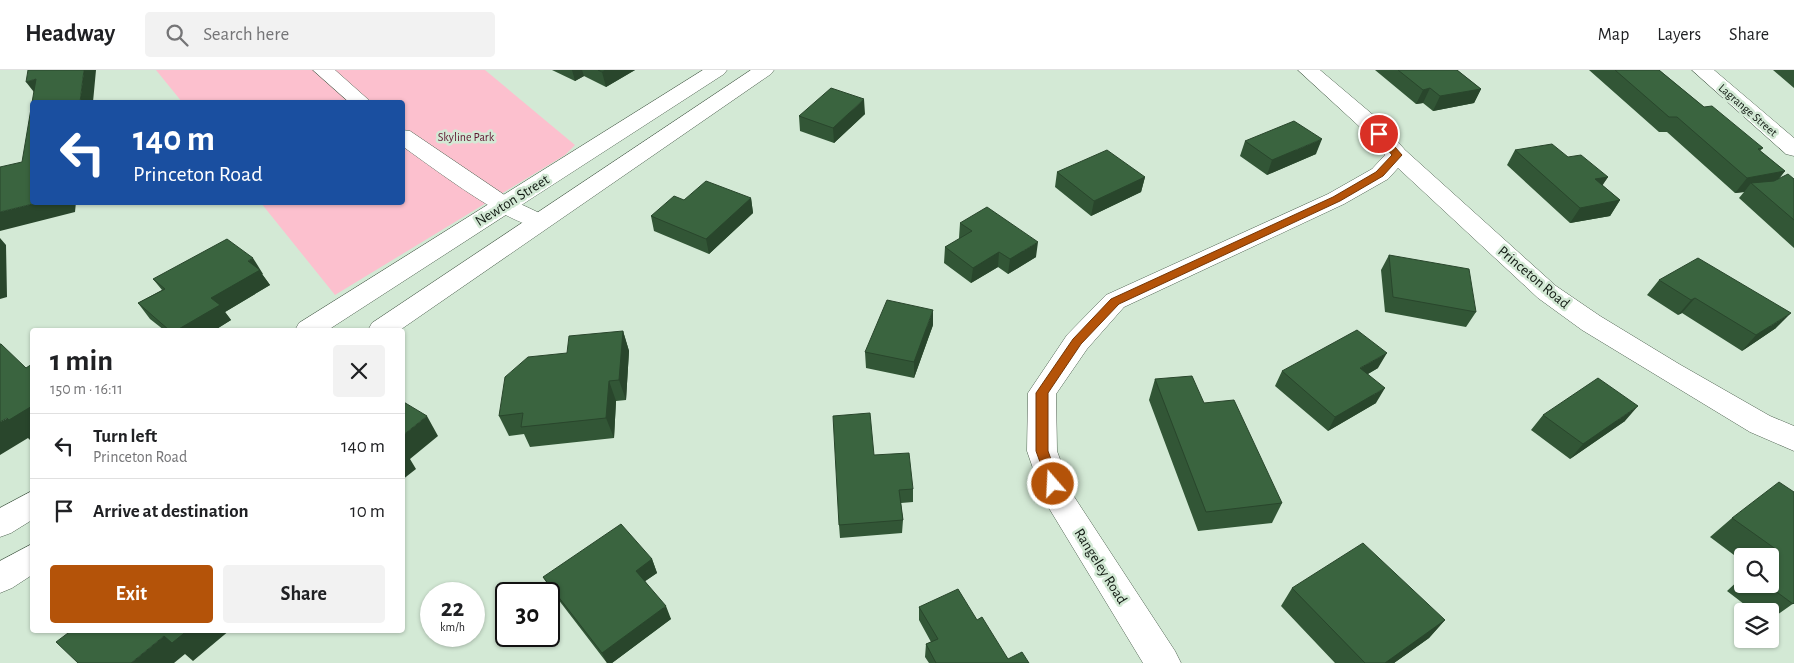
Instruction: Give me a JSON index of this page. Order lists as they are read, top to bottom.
{
  "streets": {
    "street": [
      "Lagrange Street",
      "Newton Street",
      "Princeton Road",
      "Rangeley Road"
    ]
  },
  "crossings": [
    ["Princeton Road", "Rangeley Road"]
  ],
  "parks": ["Skyline Park"],
  "page": {
    "header": "Headway",
    "search": "Search here",
    "nav": ["Map", "Layers", "Share"],
    "turn": ["140 m", "Princeton Road"],
    "heading": ["1 min", "150 m · 16:11"],
    "list": [
      {
        "name": "Turn left",
        "note": "Princeton Road",
        "value": "140 m"
      },
      {
        "name": "Arrive at destination",
        "value": "10 m"
      }
    ],
    "buttons": ["Exit", "Share"],
    "speed": "22 km/h",
    "limit": "30"
  }
}
